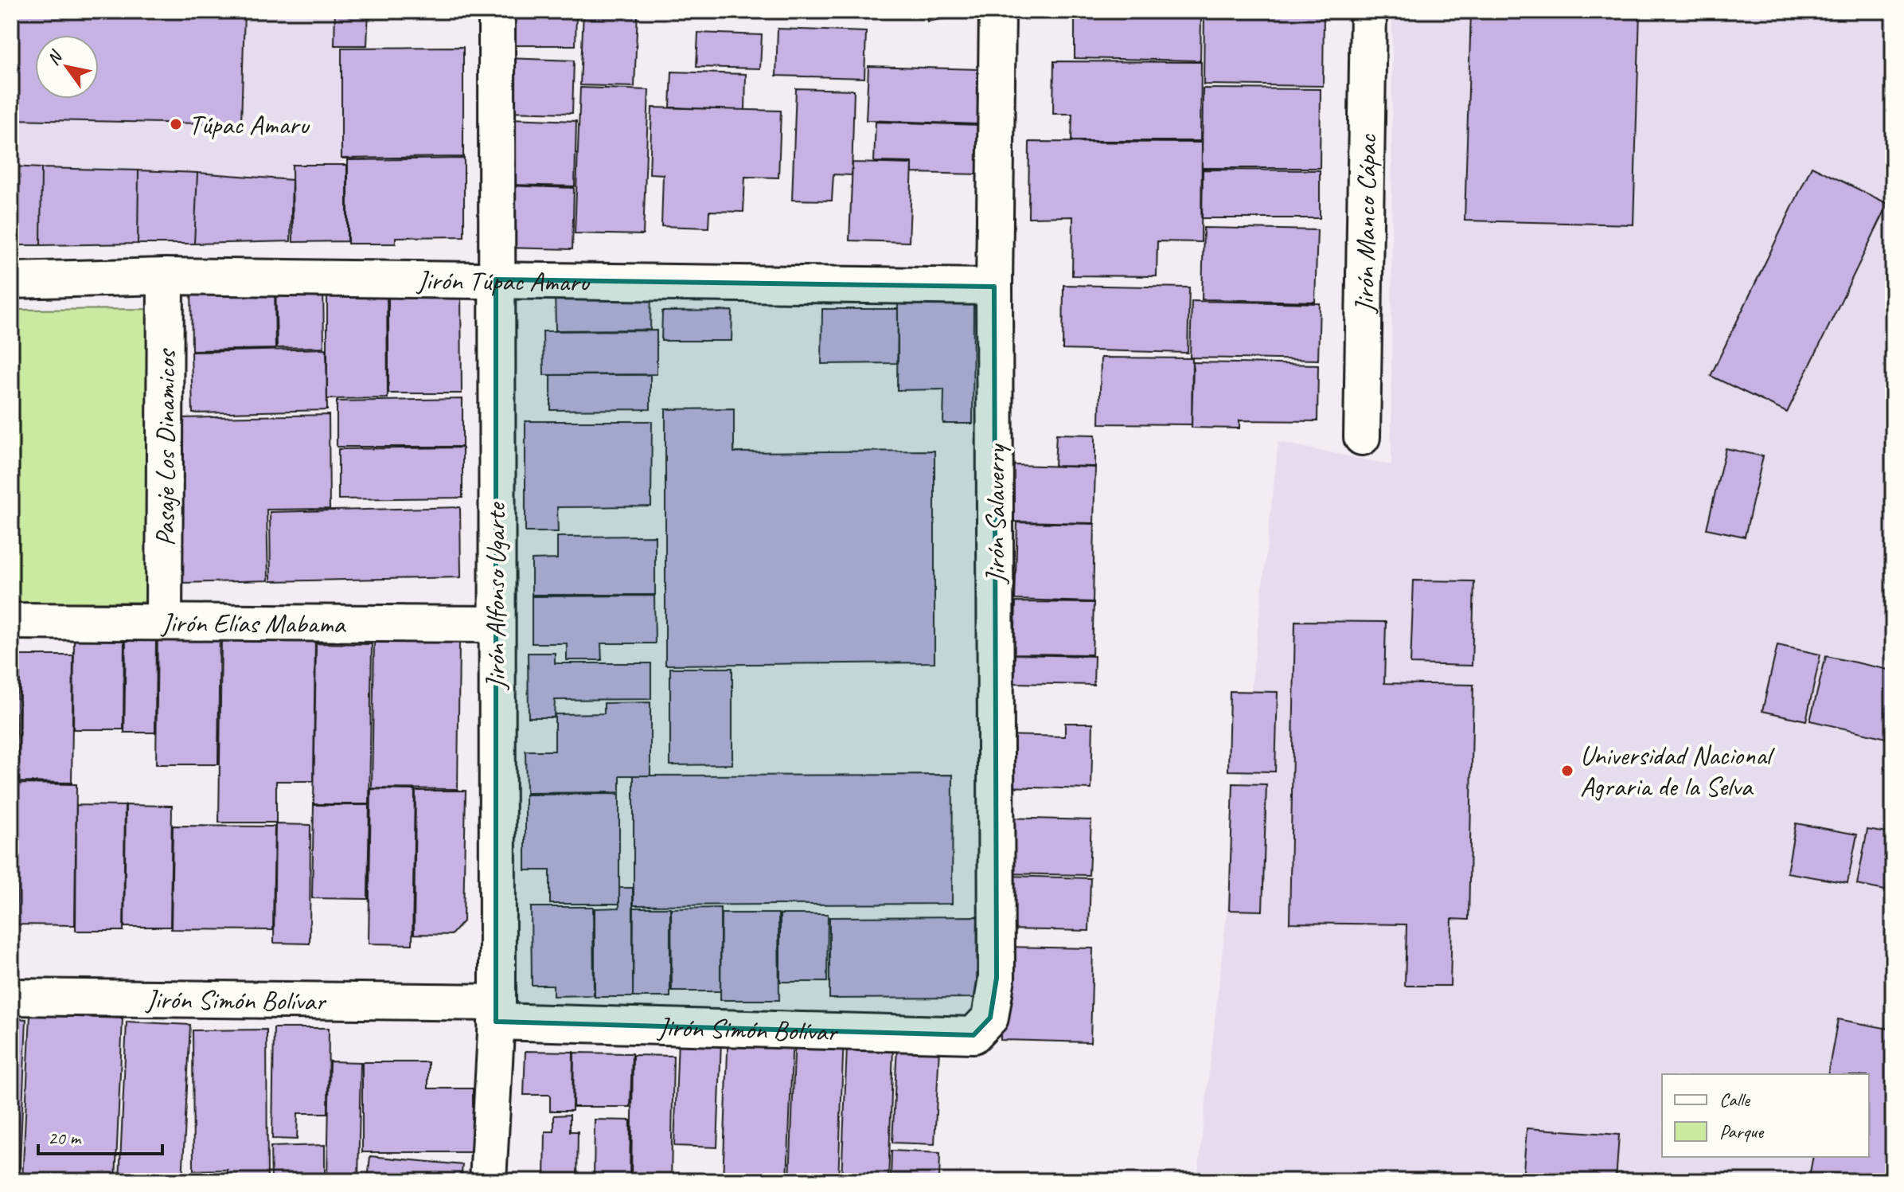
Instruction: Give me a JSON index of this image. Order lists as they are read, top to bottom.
{
  "streets": {
    "street": [
      "Jirón Manco Cápac",
      "Jirón Túpac Amaru",
      "Pasaje Los Dinamicos",
      "Jirón Salaverry",
      "Jirón Alfonso Ugarte",
      "Jirón Elías Mabama",
      "Jirón Simón Bolívar"
    ]
  },
  "crossings": [
    ["Jirón Túpac Amaru", "Pasaje Los Dinamicos"],
    ["Jirón Túpac Amaru", "Jirón Salaverry"],
    ["Jirón Túpac Amaru", "Jirón Alfonso Ugarte"],
    ["Pasaje Los Dinamicos", "Jirón Elías Mabama"],
    ["Jirón Salaverry", "Jirón Simón Bolívar"],
    ["Jirón Alfonso Ugarte", "Jirón Elías Mabama"],
    ["Jirón Alfonso Ugarte", "Jirón Simón Bolívar"]
  ],
  "places": ["Túpac Amaru", "Universidad Nacional Agraria de la Selva"],
  "legend": ["Calle", "Parque"],
  "scale_bar": "20 m",
  "north": "top left"
}
